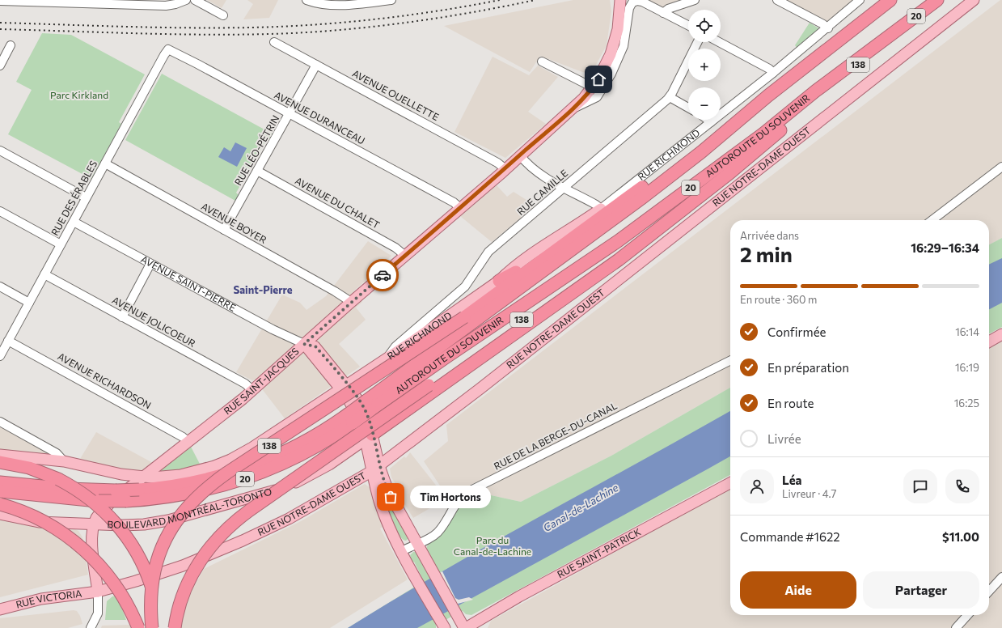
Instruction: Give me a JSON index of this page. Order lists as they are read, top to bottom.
{
  "streets": {
    "highway": ["20", "138", "AUTOROUTE DU SOUVENIR"],
    "main road": [
      "RUE RICHMOND",
      "RUE NOTRE-DAME OUEST",
      "AVENUE SAINT-PIERRE",
      "RUE SAINT-JACQUES",
      "BOULEVARD MONTRÉAL-TORONTO",
      "RUE SAINT-PATRICK",
      "RUE VICTORIA"
    ],
    "street": [
      "AVENUE OUELLETTE",
      "AVENUE DURANCEAU",
      "RUE LÉO-PÉTRIN",
      "RUE CAMILLE",
      "RUE DES ÉRABLES",
      "AVENUE DU CHALET",
      "AVENUE BOYER",
      "AVENUE JOLICOEUR",
      "AVENUE RICHARDSON",
      "RUE DE LA BERGE-DU-CANAL"
    ]
  },
  "crossings": [
    ["138", "AUTOROUTE DU SOUVENIR"],
    ["AVENUE OUELLETTE", "RUE LÉO-PÉTRIN"],
    ["AVENUE OUELLETTE", "RUE SAINT-JACQUES"],
    ["AVENUE DURANCEAU", "RUE LÉO-PÉTRIN"],
    ["AVENUE DURANCEAU", "RUE DES ÉRABLES"],
    ["AVENUE DURANCEAU", "RUE SAINT-JACQUES"],
    ["RUE LÉO-PÉTRIN", "AVENUE DU CHALET"],
    ["RUE LÉO-PÉTRIN", "AVENUE BOYER"],
    ["RUE RICHMOND", "RUE CAMILLE"],
    ["RUE RICHMOND", "AVENUE SAINT-PIERRE"],
    ["RUE NOTRE-DAME OUEST", "AVENUE SAINT-PIERRE"],
    ["RUE NOTRE-DAME OUEST", "RUE VICTORIA"],
    ["RUE DES ÉRABLES", "AVENUE BOYER"],
    ["RUE DES ÉRABLES", "AVENUE SAINT-PIERRE"],
    ["RUE DES ÉRABLES", "AVENUE JOLICOEUR"],
    ["RUE DES ÉRABLES", "AVENUE RICHARDSON"],
    ["AVENUE DU CHALET", "RUE SAINT-JACQUES"],
    ["AVENUE BOYER", "RUE SAINT-JACQUES"],
    ["AVENUE SAINT-PIERRE", "RUE SAINT-JACQUES"],
    ["AVENUE SAINT-PIERRE", "RUE DE LA BERGE-DU-CANAL"],
    ["AVENUE SAINT-PIERRE", "BOULEVARD MONTRÉAL-TORONTO"],
    ["AVENUE SAINT-PIERRE", "RUE SAINT-PATRICK"],
    ["AVENUE JOLICOEUR", "RUE SAINT-JACQUES"],
    ["AVENUE RICHARDSON", "RUE SAINT-JACQUES"],
    ["RUE SAINT-JACQUES", "BOULEVARD MONTRÉAL-TORONTO"]
  ],
  "districts": ["Saint-Pierre"],
  "water": ["Canal-de-Lachine"],
  "parks": ["Parc Kirkland", "Parc du Canal-de-Lachine"],
  "places": ["Tim Hortons"],
  "page": {
    "map_buttons": ["+", "−"],
    "heading": ["2 min", "Arrivée dans", "16:29–16:34"],
    "panel": [
      "Léa",
      "Livreur · 4.7",
      "Commande #1622",
      "$11.00"
    ],
    "bar": "En route · 360 m",
    "list": [
      ["Confirmée", "16:14"],
      ["En préparation", "16:19"],
      ["En route", "16:25"],
      "Livrée"
    ],
    "bubble": "Tim Hortons",
    "buttons": ["Aide", "Partager"]
  }
}
